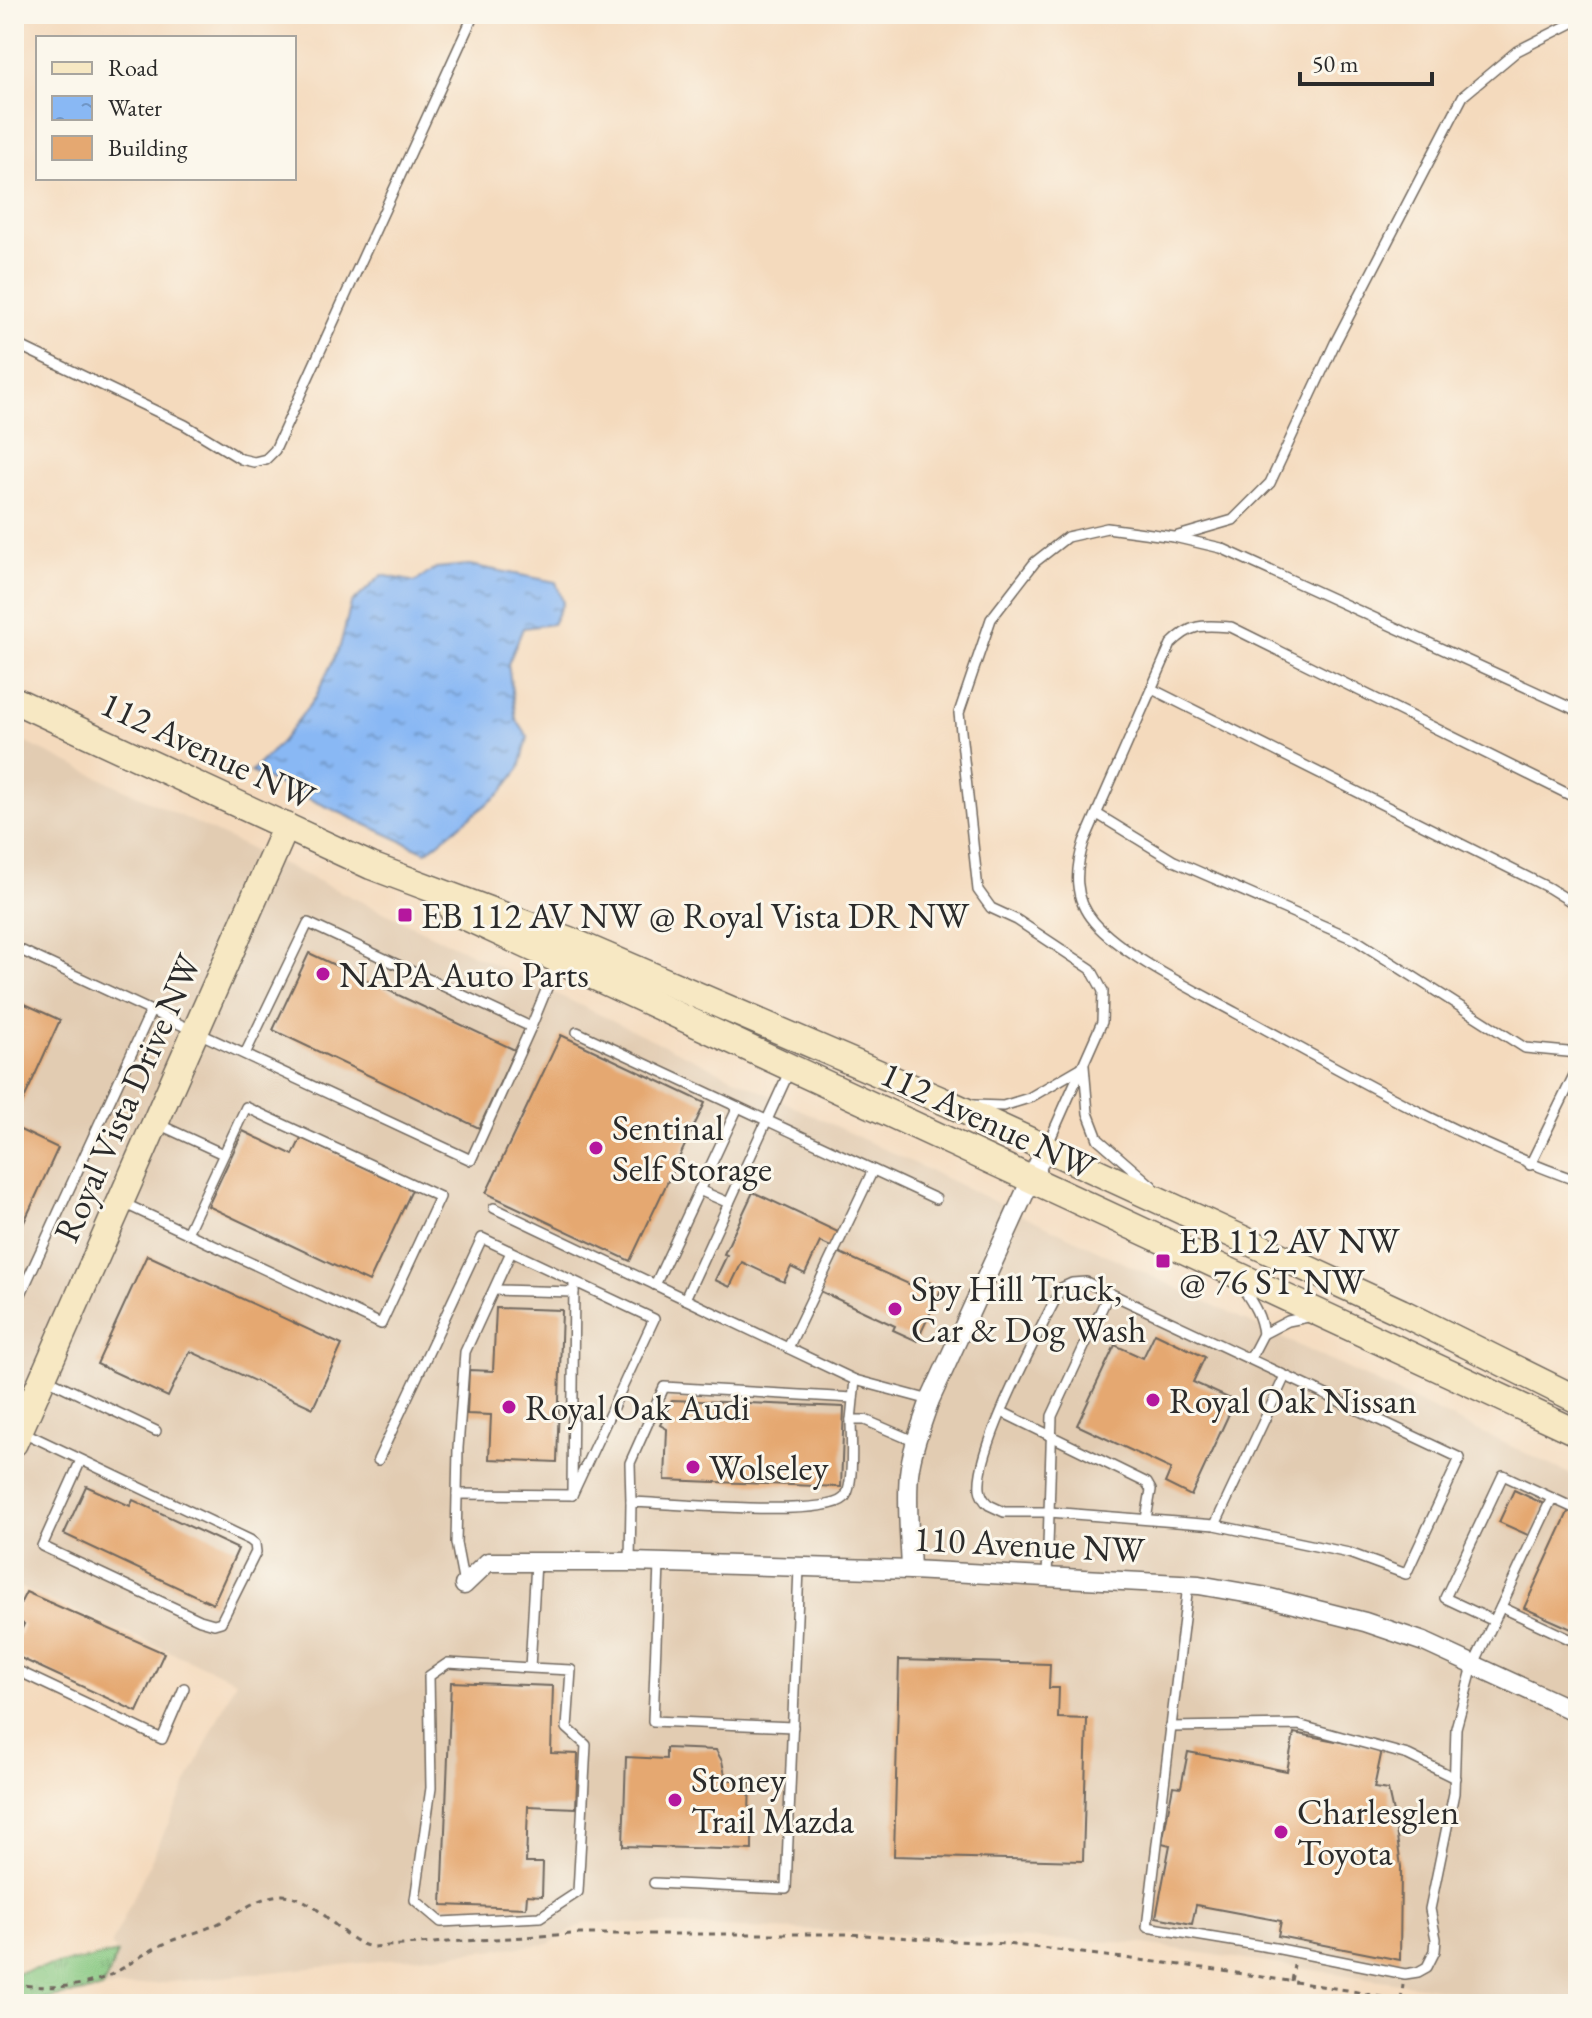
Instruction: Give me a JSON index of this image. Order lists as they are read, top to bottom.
{
  "streets": {
    "street": ["112 Avenue NW", "Royal Vista Drive NW", "110 Avenue NW"]
  },
  "crossings": [
    ["112 Avenue NW", "Royal Vista Drive NW"]
  ],
  "places": {
    "transit": ["EB 112 AV NW @ Royal Vista DR NW", "EB 112 AV NW @ 76 ST NW"],
    "other": [
      "NAPA Auto Parts",
      "Sentinal Self Storage",
      "Spy Hill Truck, Car & Dog Wash",
      "Royal Oak Nissan",
      "Royal Oak Audi",
      "Wolseley",
      "Stoney Trail Mazda",
      "Charlesglen Toyota"
    ]
  },
  "legend": ["Road", "Water", "Building"],
  "scale_bar": "50 m"
}
